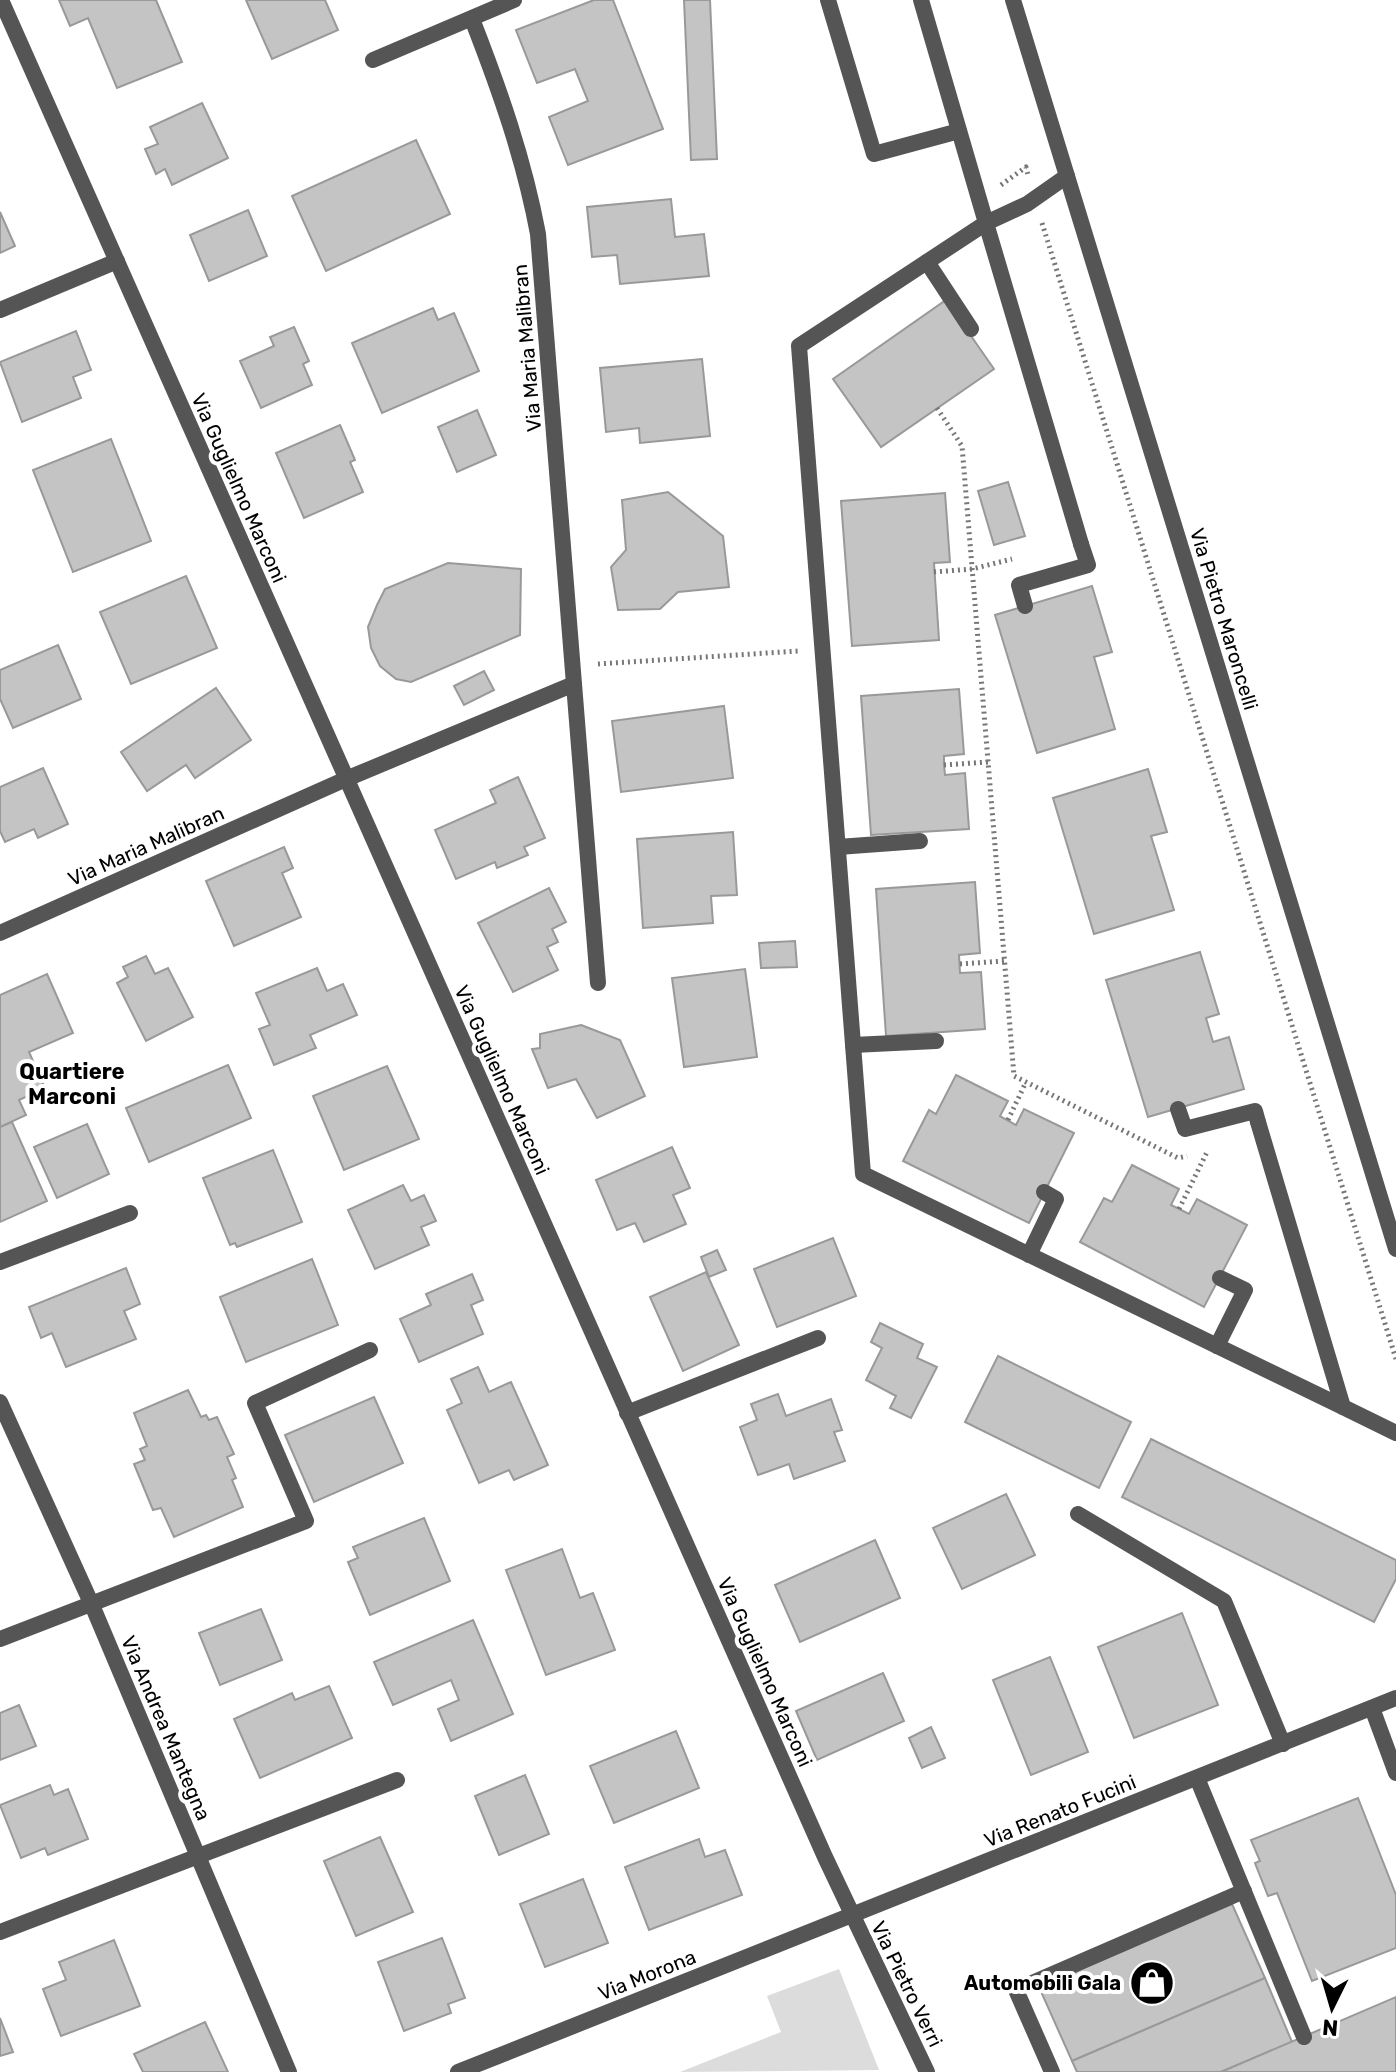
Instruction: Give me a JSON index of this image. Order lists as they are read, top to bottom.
{
  "streets": {
    "street": [
      "Via Maria Malibran",
      "Via Guglielmo Marconi",
      "Via Pietro Maroncelli",
      "Via Andrea Mantegna",
      "Via Renato Fucini",
      "Via Morona",
      "Via Pietro Verri"
    ]
  },
  "crossings": [
    ["Via Maria Malibran", "Via Guglielmo Marconi"],
    ["Via Guglielmo Marconi", "Via Renato Fucini"],
    ["Via Guglielmo Marconi", "Via Morona"],
    ["Via Guglielmo Marconi", "Via Pietro Verri"],
    ["Via Renato Fucini", "Via Morona"],
    ["Via Renato Fucini", "Via Pietro Verri"],
    ["Via Morona", "Via Pietro Verri"]
  ],
  "districts": ["Quartiere Marconi"],
  "places": {
    "shop": ["Automobili Gala"]
  },
  "north": "bottom"
}
